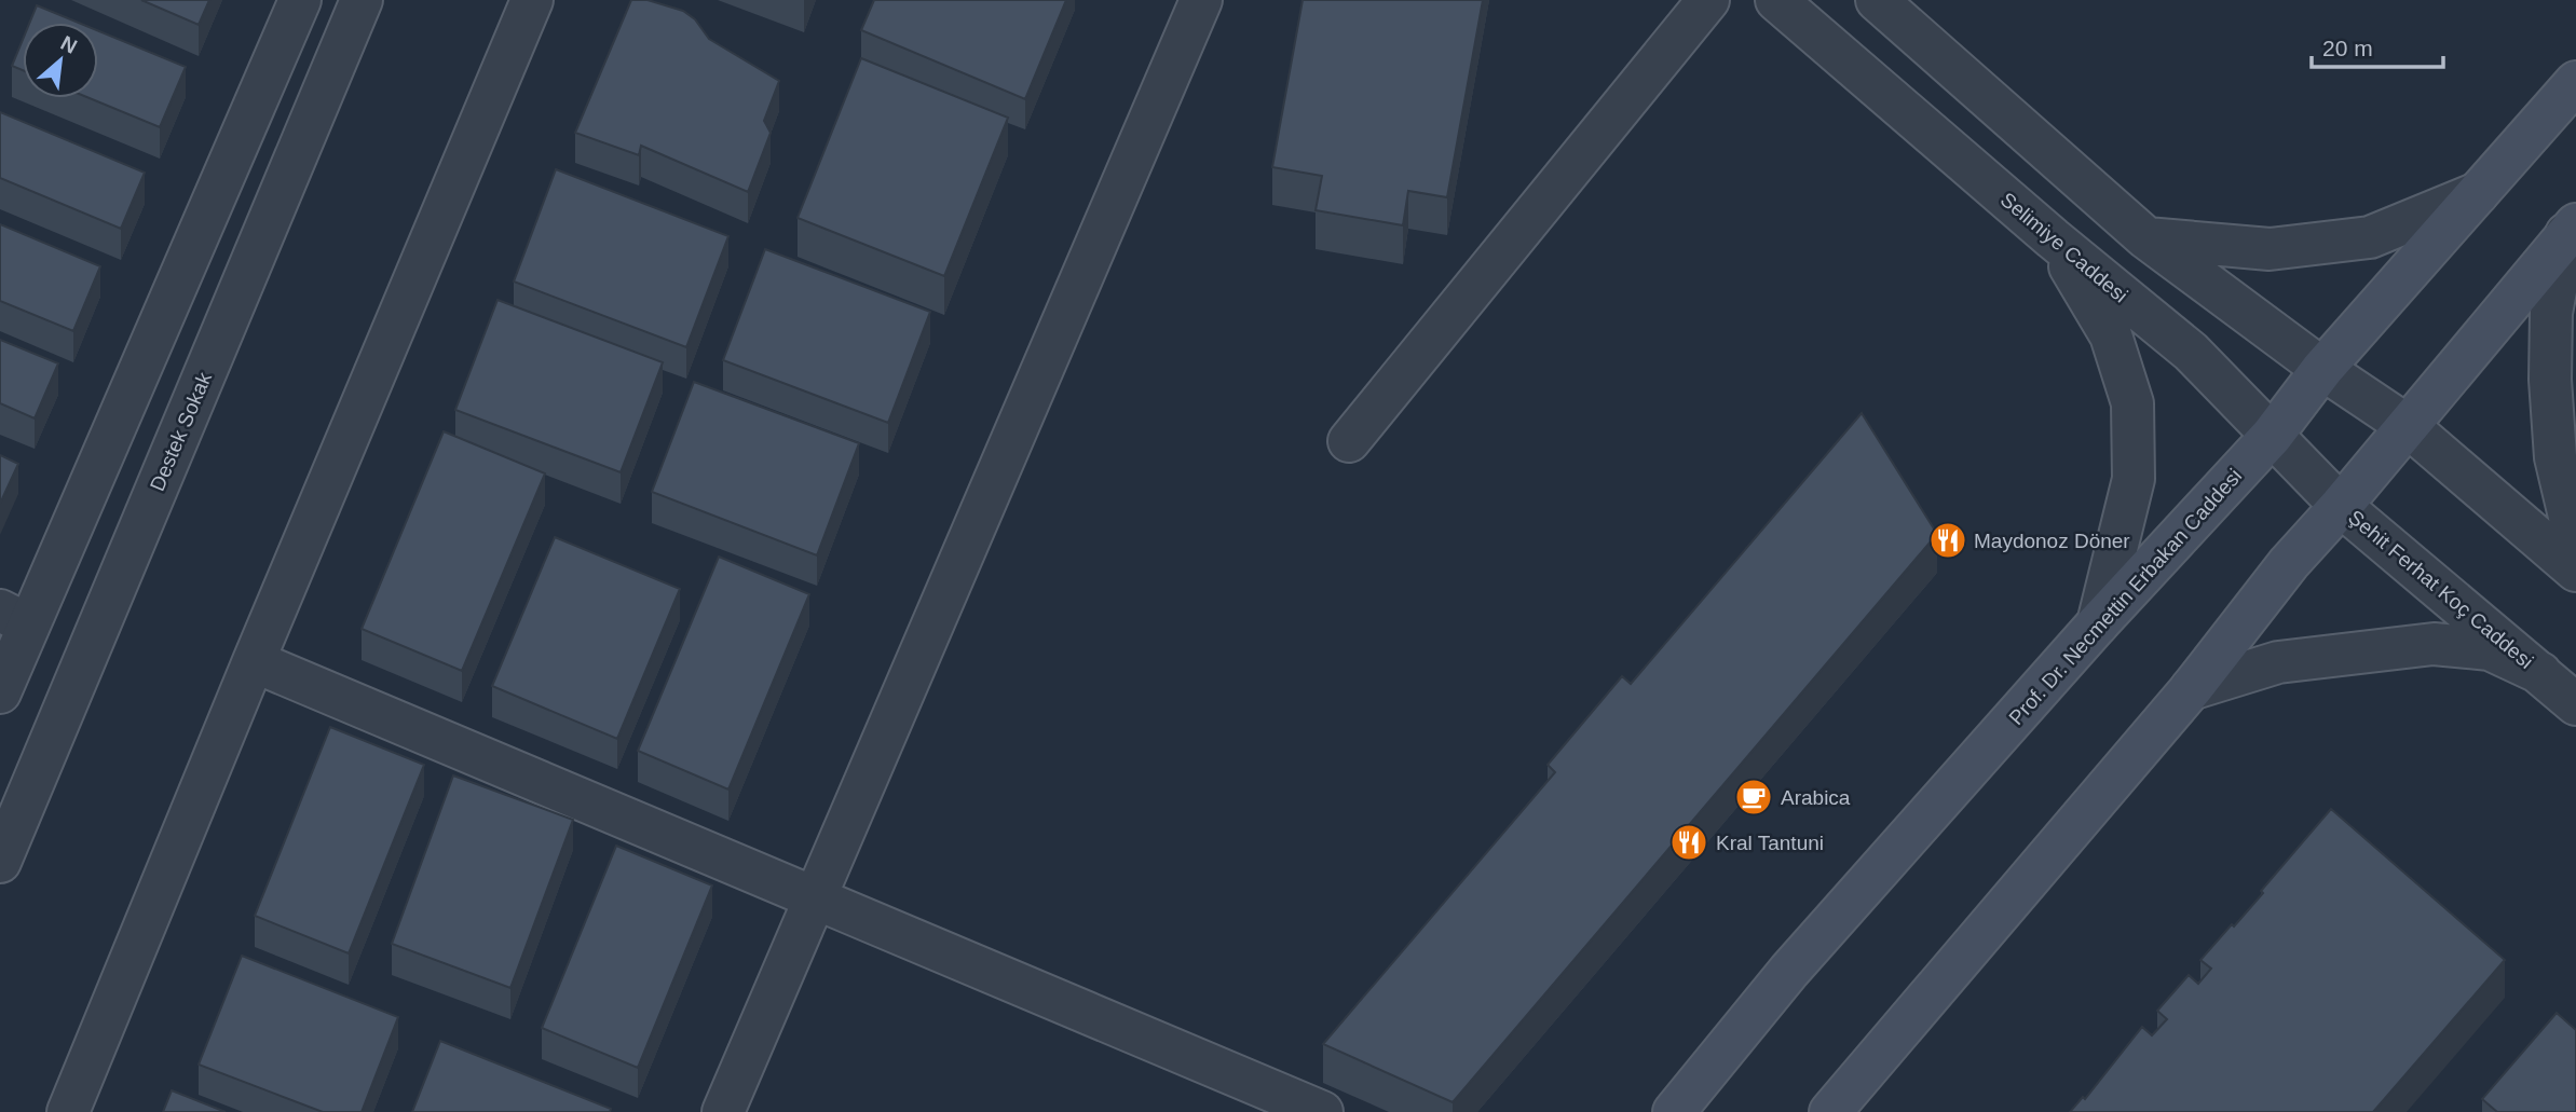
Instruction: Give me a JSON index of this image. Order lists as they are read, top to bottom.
{
  "streets": {
    "main road": ["Prof. Dr. Necmettin Erbakan Caddesi"],
    "street": ["Selimiye Caddesi", "Destek Sokak", "Şehit Ferhat Koç Caddesi"]
  },
  "crossings": [
    ["Selimiye Caddesi", "Şehit Ferhat Koç Caddesi"],
    ["Selimiye Caddesi", "Prof. Dr. Necmettin Erbakan Caddesi"]
  ],
  "places": {
    "restaurant": ["Maydonoz Döner", "Kral Tantuni"],
    "cafe": ["Arabica"]
  },
  "scale_bar": "20 m",
  "north": "top right"
}
